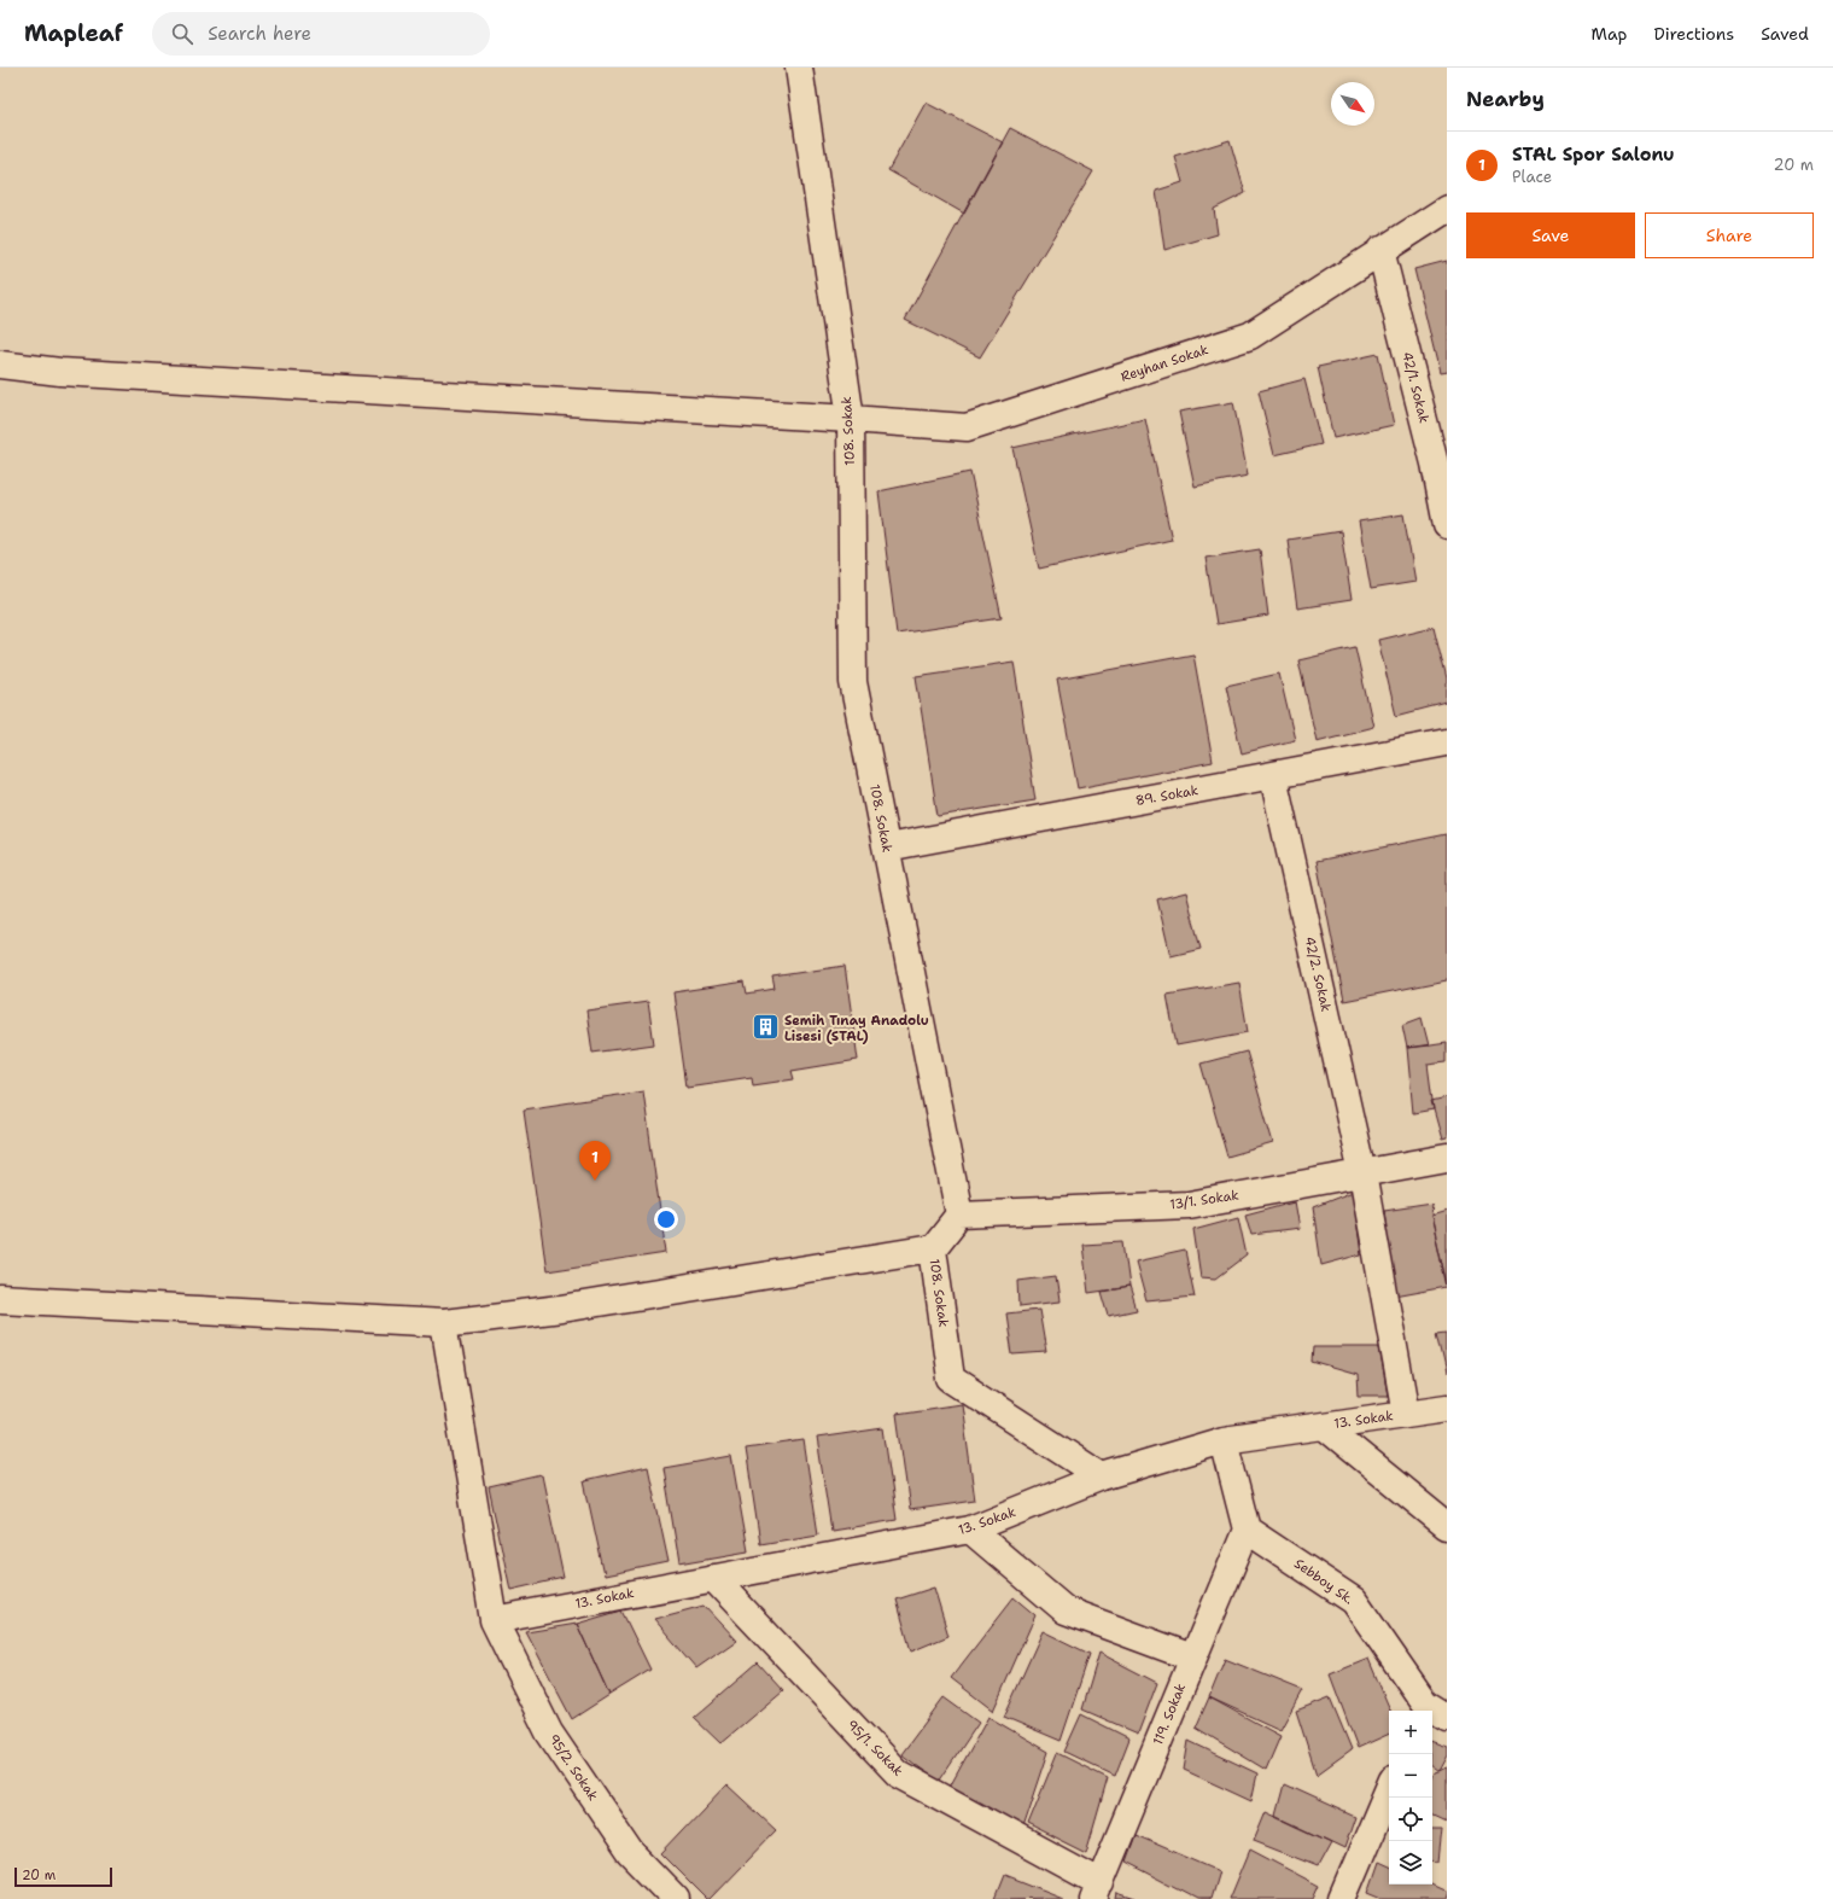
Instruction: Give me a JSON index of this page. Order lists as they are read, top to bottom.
{
  "streets": {
    "street": [
      "Reyhan Sokak",
      "42/1. Sokak",
      "108. Sokak",
      "89. Sokak",
      "42/2. Sokak",
      "13/1. Sokak",
      "13. Sokak",
      "Sebboy Sk.",
      "119. Sokak",
      "95/1. Sokak",
      "95/2. Sokak"
    ]
  },
  "crossings": [
    ["Reyhan Sokak", "42/1. Sokak"],
    ["Reyhan Sokak", "108. Sokak"],
    ["108. Sokak", "89. Sokak"],
    ["108. Sokak", "13/1. Sokak"],
    ["108. Sokak", "13. Sokak"],
    ["89. Sokak", "42/2. Sokak"],
    ["42/2. Sokak", "13/1. Sokak"],
    ["42/2. Sokak", "13. Sokak"],
    ["13. Sokak", "95/1. Sokak"],
    ["13. Sokak", "95/2. Sokak"],
    ["Sebboy Sk.", "119. Sokak"],
    ["119. Sokak", "95/1. Sokak"]
  ],
  "places": {
    "building": ["Semih Tınay Anadolu Lisesi (STAL)"]
  },
  "scale_bar": "20 m",
  "north": "bottom right",
  "page": {
    "header": "Mapleaf",
    "search": "Search here",
    "nav": ["Map", "Directions", "Saved"],
    "heading": "Nearby",
    "list": [
      {
        "mark": "1",
        "name": "STAL Spor Salonu",
        "note": "Place",
        "value": "20 m"
      }
    ],
    "buttons": ["Save", "Share"],
    "pins": "1",
    "map_buttons": ["+", "−"],
    "scale": "20 m"
  }
}
